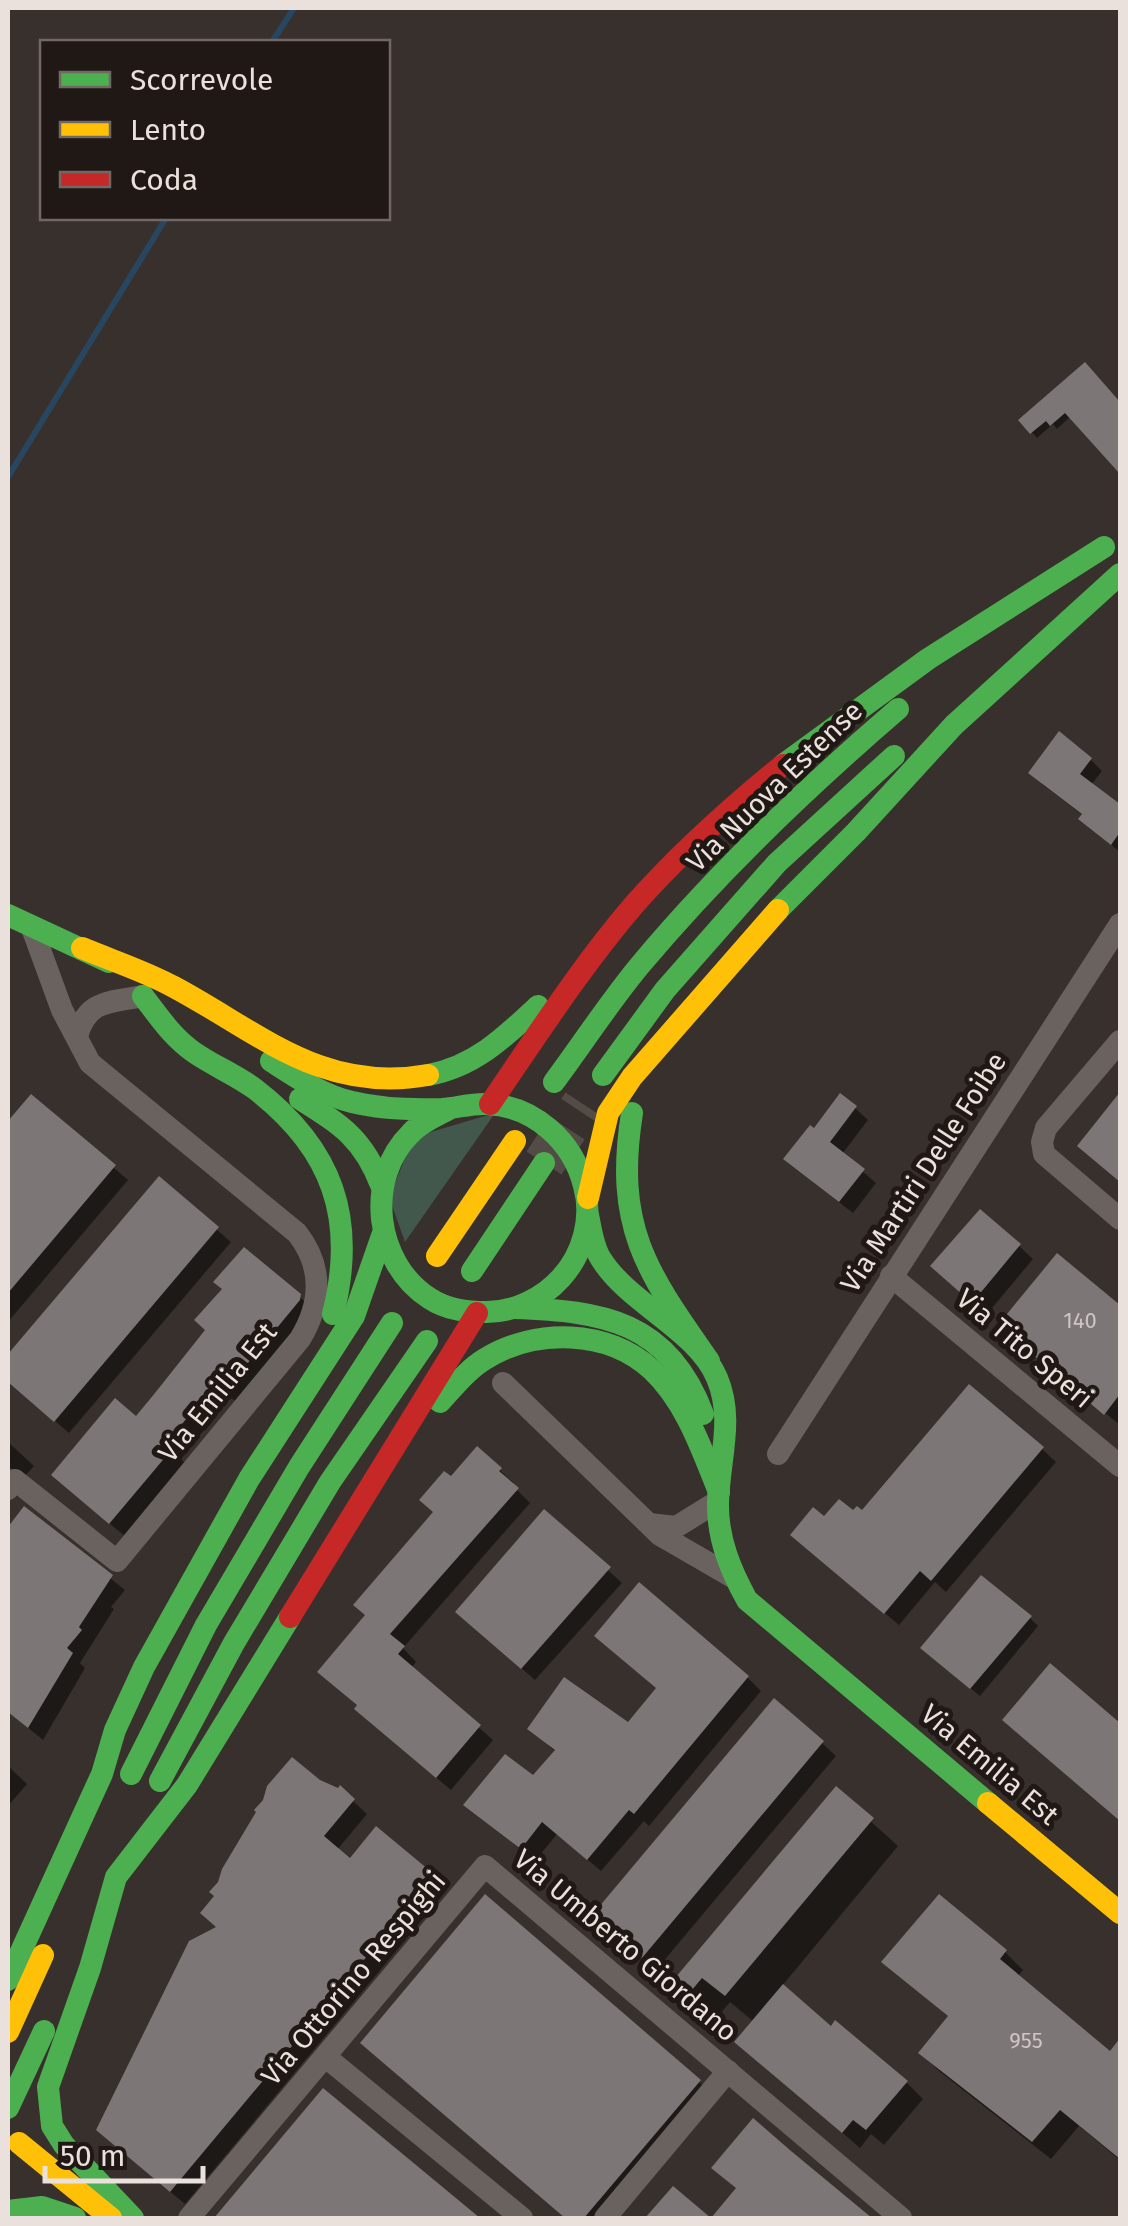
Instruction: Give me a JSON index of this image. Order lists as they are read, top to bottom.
{
  "streets": {
    "main road": ["Via Nuova Estense", "Via Emilia Est"],
    "street": [
      "Via Martiri Delle Foibe",
      "Via Tito Speri",
      "Via Umberto Giordano",
      "Via Ottorino Respighi"
    ]
  },
  "crossings": [
    ["Via Martiri Delle Foibe", "Via Tito Speri"],
    ["Via Umberto Giordano", "Via Ottorino Respighi"]
  ],
  "house_numbers": ["140", "955"],
  "legend": ["Scorrevole", "Lento", "Coda"],
  "scale_bar": "50 m"
}
